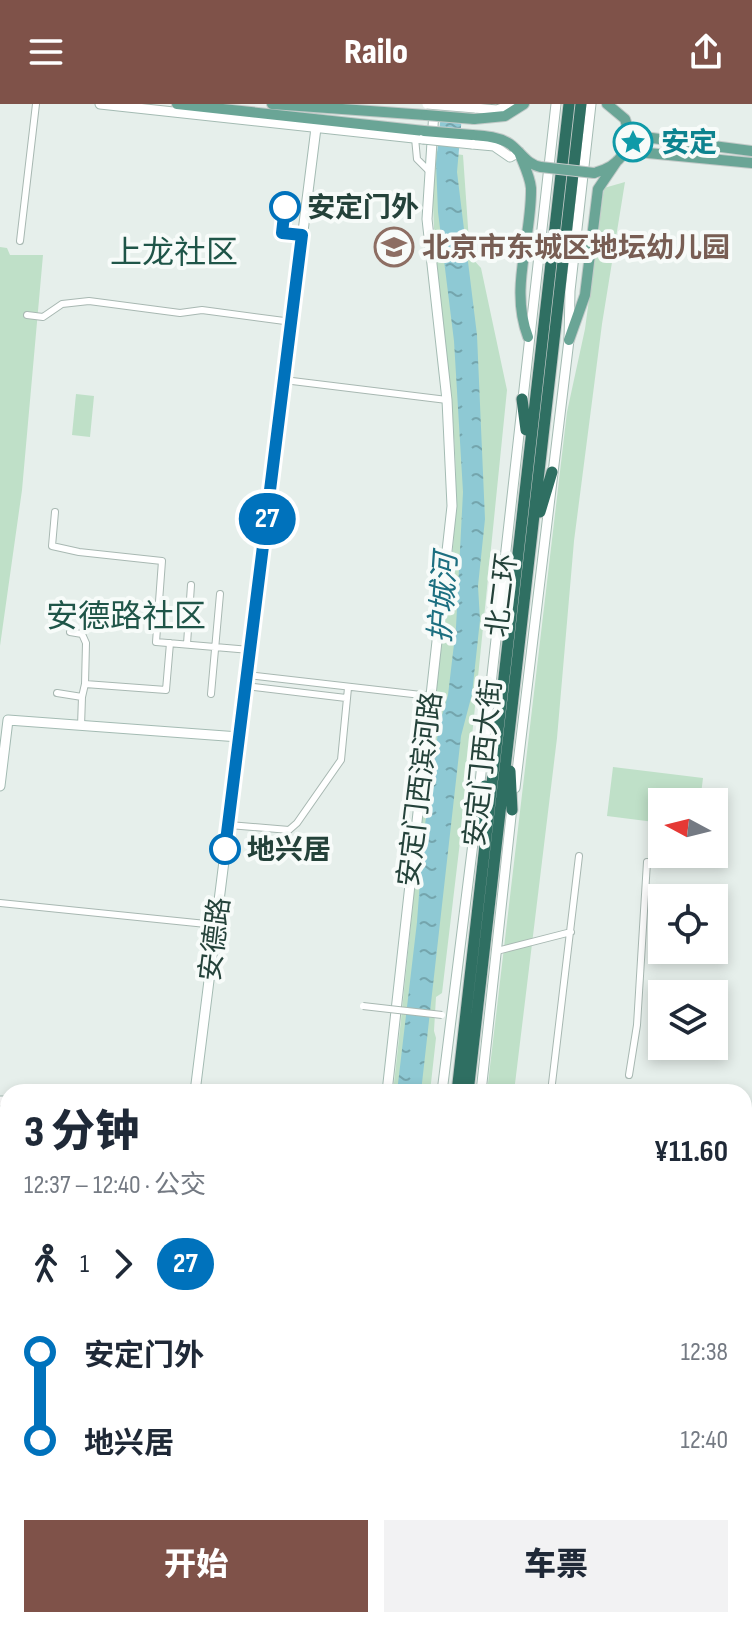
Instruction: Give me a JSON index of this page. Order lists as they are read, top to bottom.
{
  "streets": {
    "highway": ["北二环"],
    "street": ["安定门西大街", "安定门西滨河路", "安德路"]
  },
  "districts": ["上龙社区", "安德路社区"],
  "water": ["护城河"],
  "places": {
    "place": ["安定"],
    "other": ["安定门外", "地兴居"],
    "school or university": ["北京市东城区地坛幼儿园"]
  },
  "lines": ["bus line 27"],
  "north": "left",
  "page": {
    "header": "Railo",
    "on_map": "27",
    "heading": ["3 分钟", "12:37 – 12:40 · 公交", "¥11.60"],
    "legs": ["1", "27"],
    "list": [
      {
        "name": "安定门外",
        "value": "12:38"
      },
      {
        "name": "地兴居",
        "value": "12:40"
      }
    ],
    "buttons": ["开始", "车票"]
  }
}
